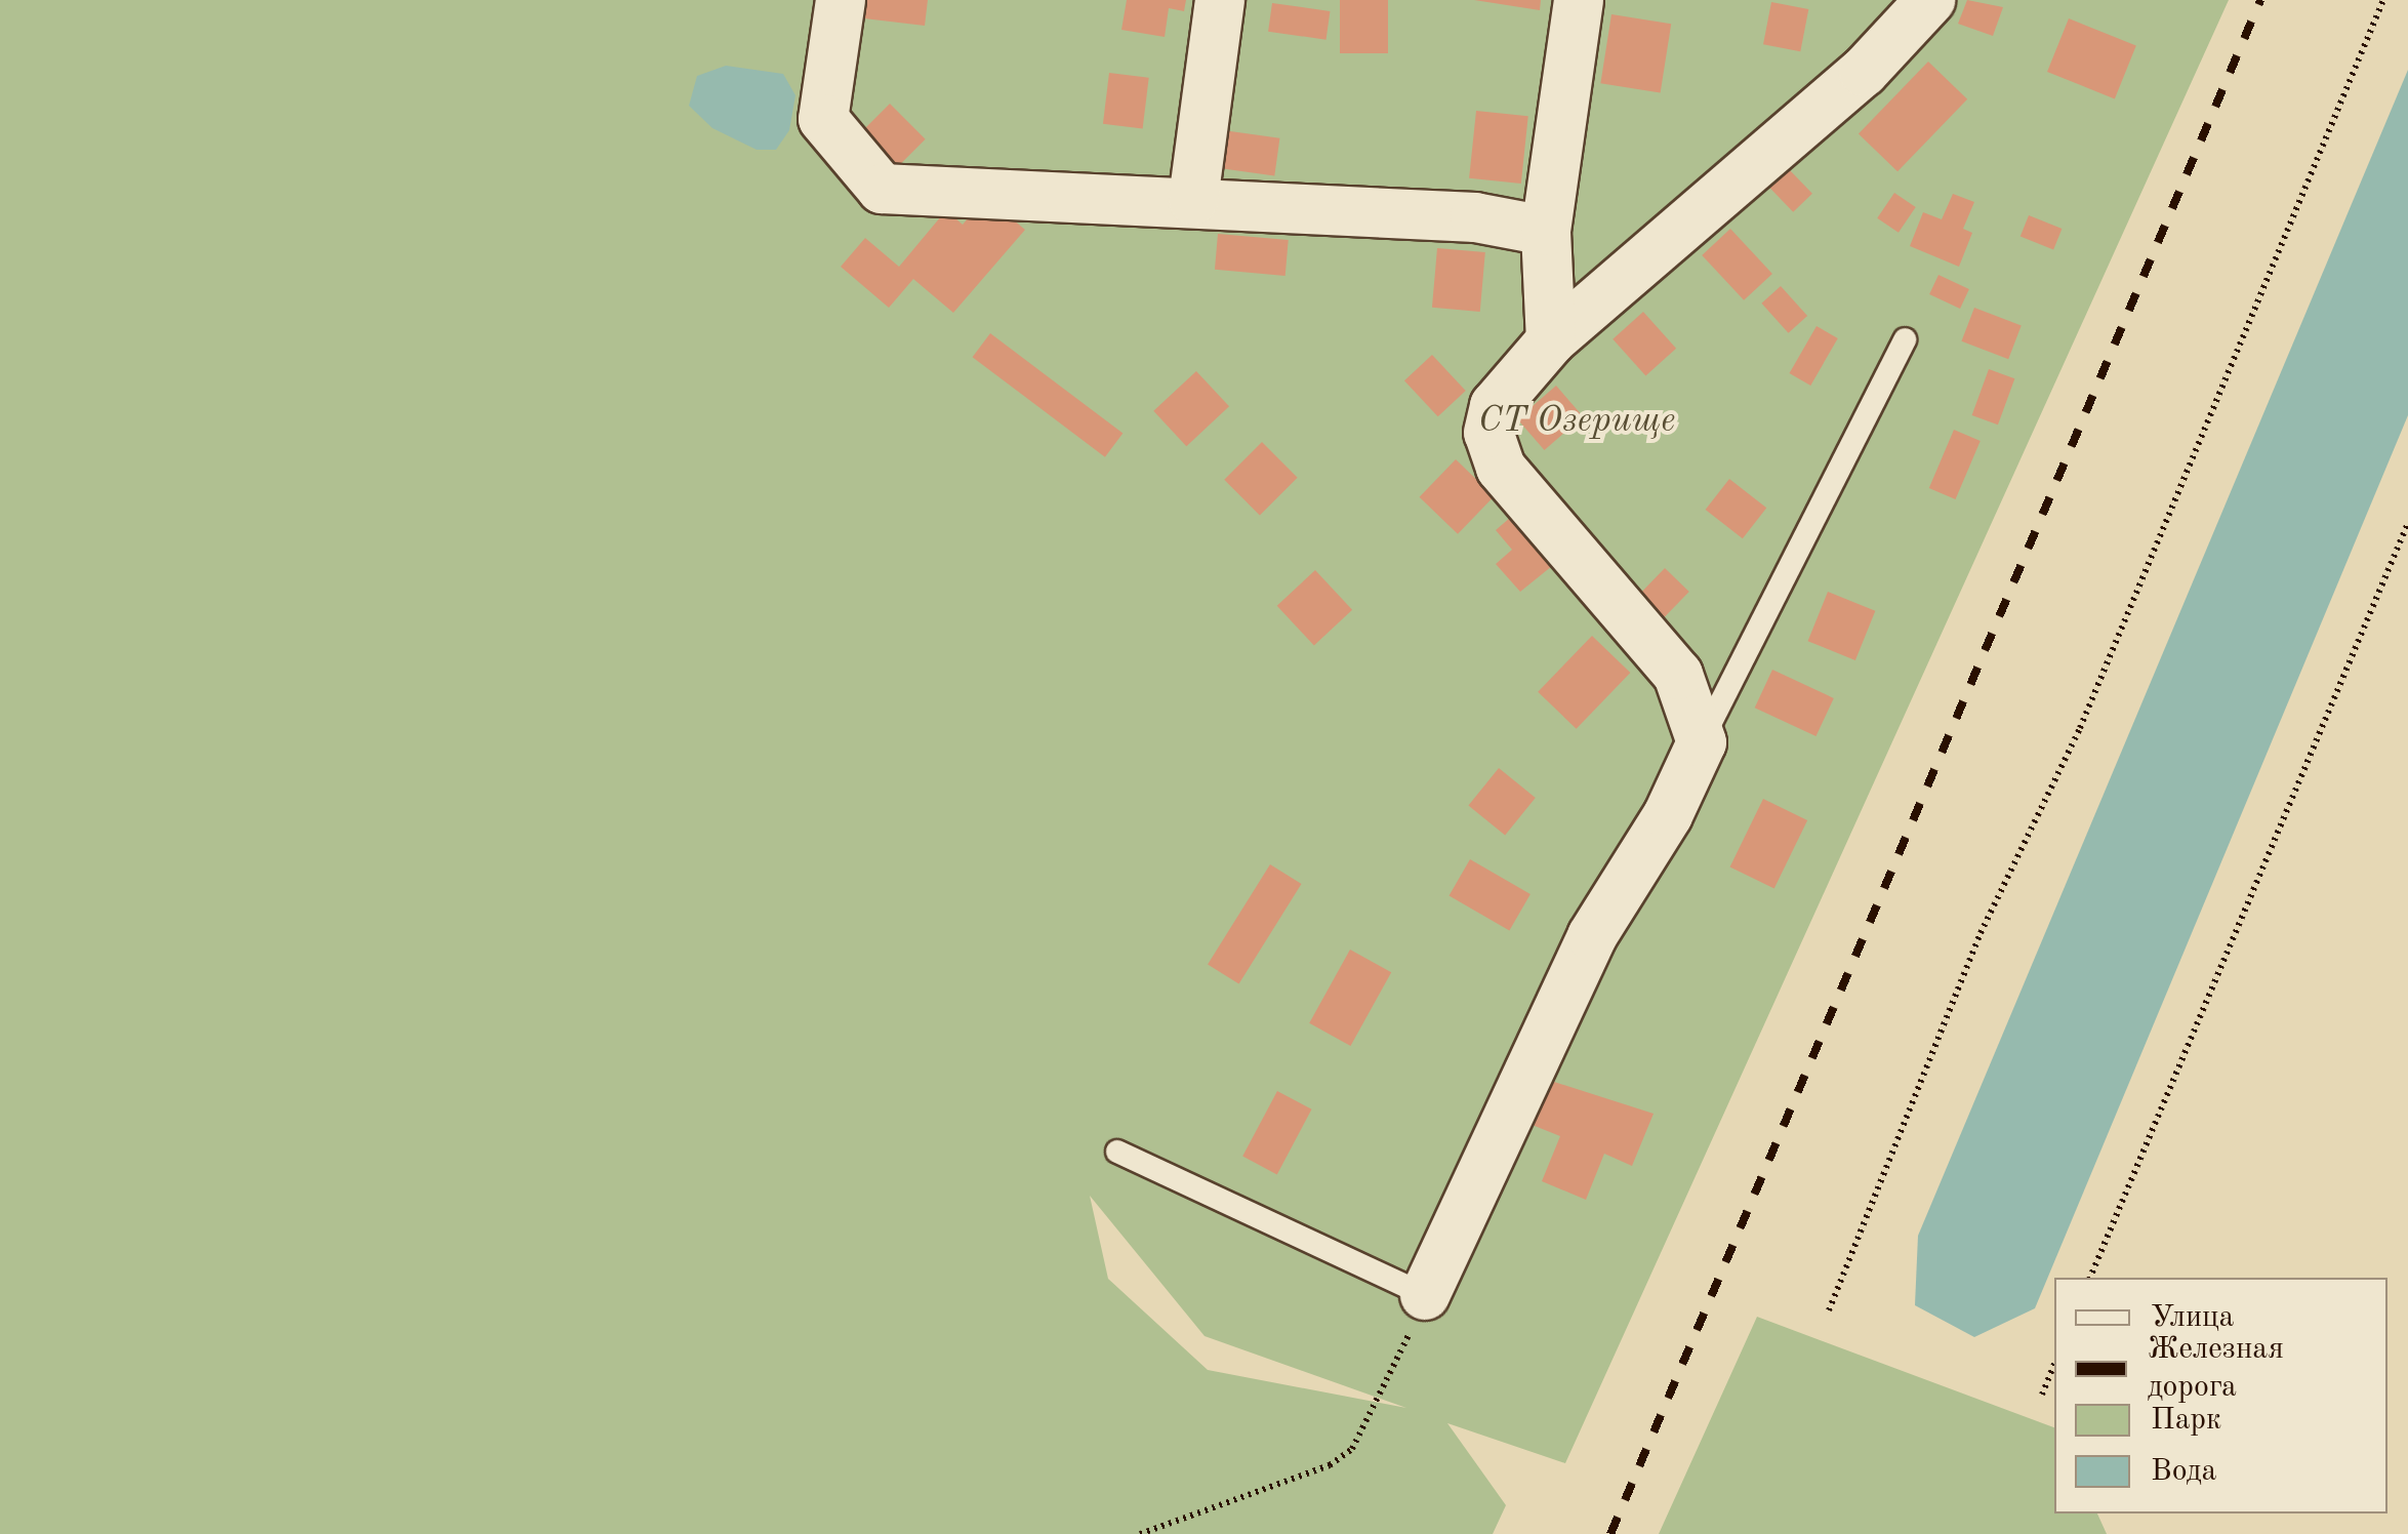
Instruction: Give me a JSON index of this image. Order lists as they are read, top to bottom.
{
  "parks": ["СТ Озерище"],
  "legend": [
    "Улица",
    "Железная дорога",
    "Парк",
    "Вода"
  ]
}
